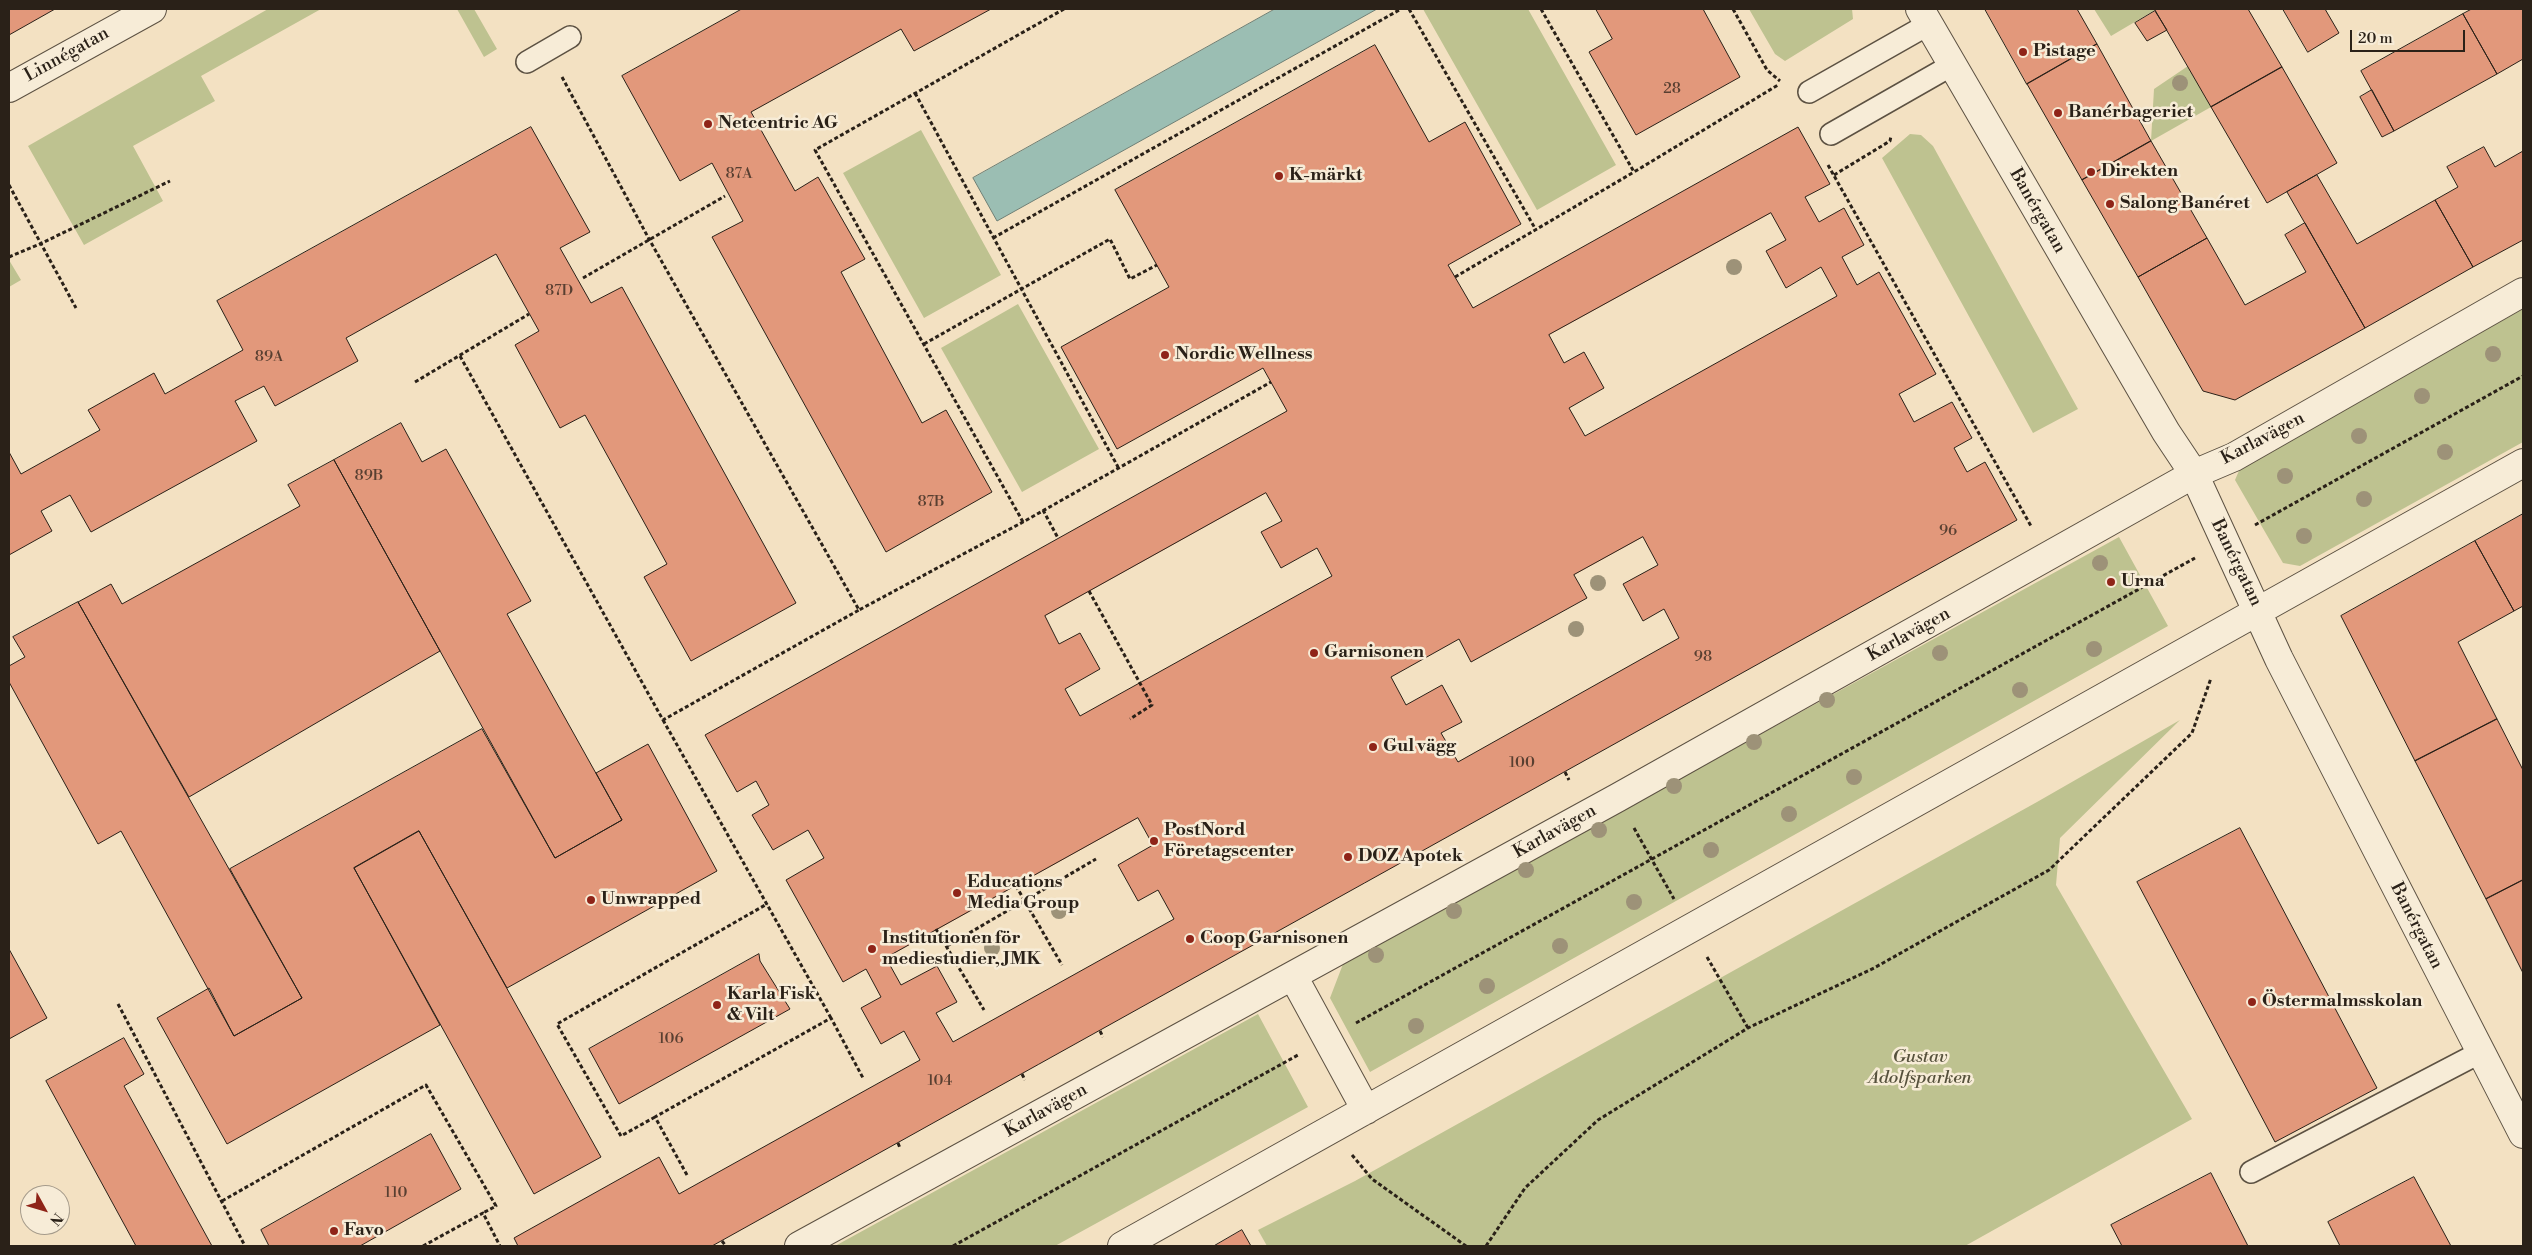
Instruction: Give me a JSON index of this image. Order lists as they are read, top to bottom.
{
  "streets": {
    "street": ["Linnégatan", "Banérgatan", "Karlavägen"]
  },
  "crossings": [
    ["Banérgatan", "Karlavägen"]
  ],
  "parks": ["Gustav Adolfsparken"],
  "places": [
    "Pistage",
    "Banérbageriet",
    "Netcentric AG",
    "Direkten",
    "K-märkt",
    "Salong Banéret",
    "Nordic Wellness",
    "Urna",
    "Garnisonen",
    "Gul vägg",
    "PostNord Företagscenter",
    "DOZ Apotek",
    "Educations Media Group",
    "Unwrapped",
    "Coop Garnisonen",
    "Institutionen för mediestudier, JMK",
    "Östermalmsskolan",
    "Karla Fisk & Vilt",
    "Favo"
  ],
  "house_numbers": [
    "28",
    "87A",
    "87D",
    "89A",
    "89B",
    "87B",
    "96",
    "98",
    "100",
    "106",
    "104",
    "110"
  ],
  "scale_bar": "20 m",
  "north": "bottom right"
}
